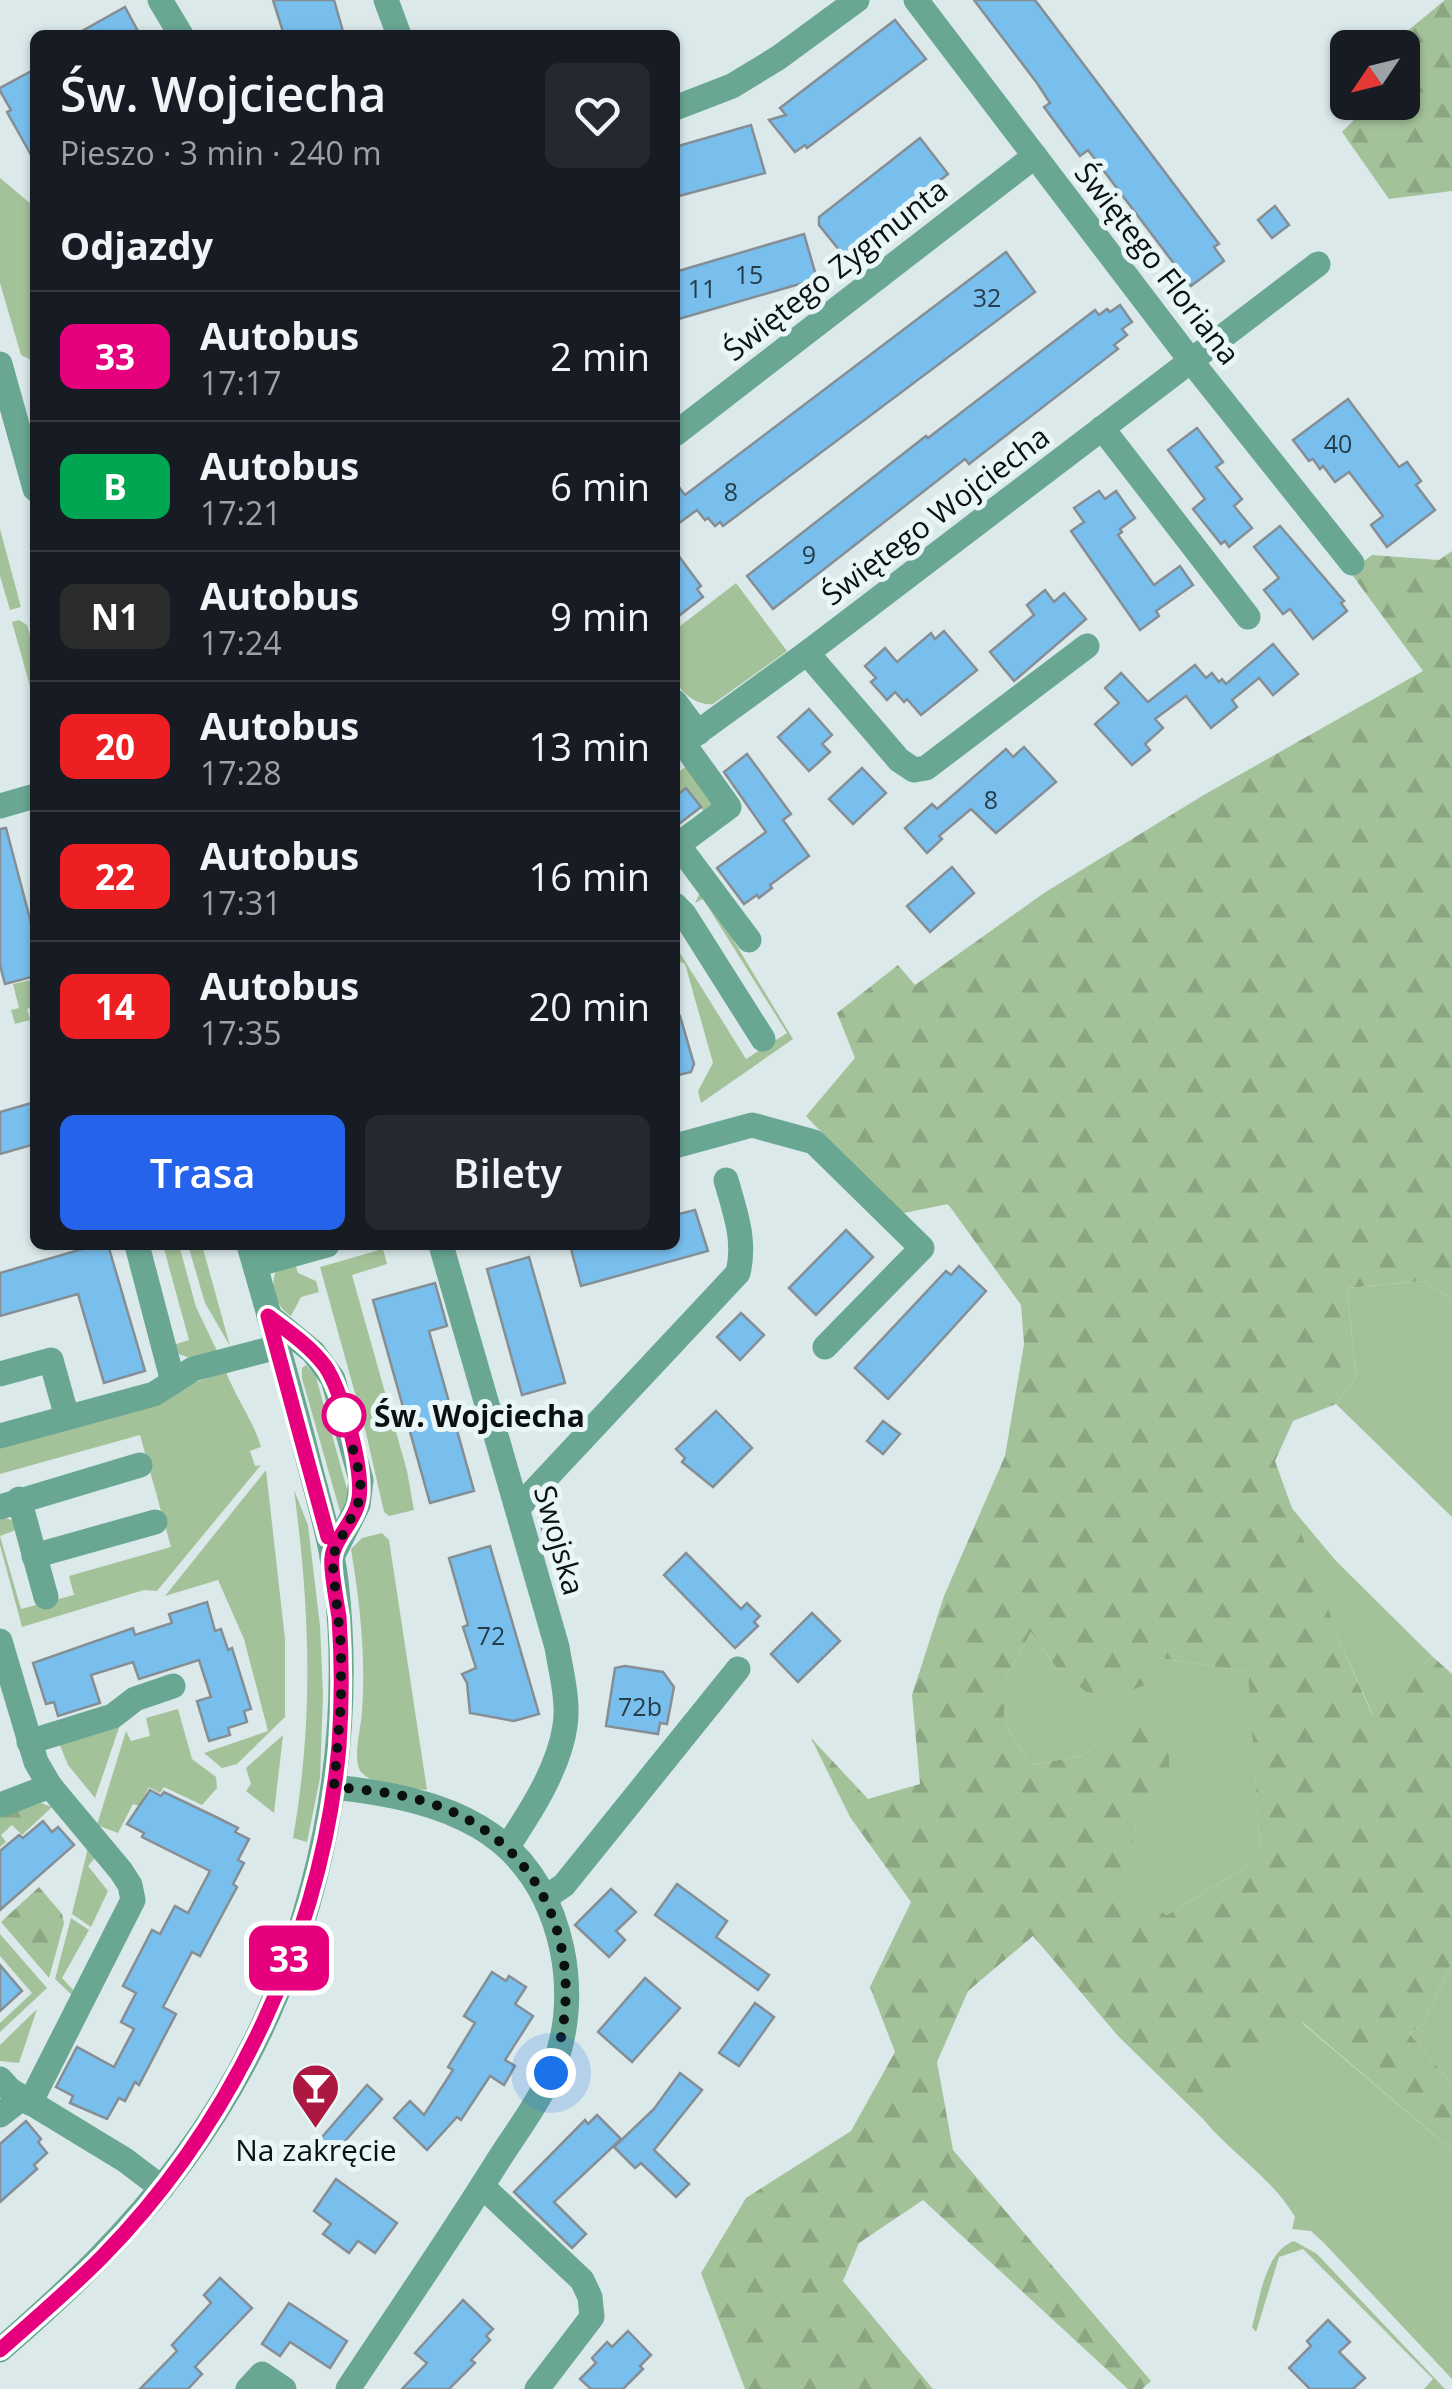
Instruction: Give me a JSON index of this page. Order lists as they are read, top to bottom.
{
  "streets": {
    "street": [
      "Świętego Floriana",
      "Świętego Zygmunta",
      "Świętego Wojciecha",
      "Swojska"
    ]
  },
  "crossings": [
    ["Świętego Floriana", "Świętego Zygmunta"],
    ["Świętego Floriana", "Świętego Wojciecha"]
  ],
  "places": {
    "other": ["Św. Wojciecha"],
    "bar": ["Na zakręcie"]
  },
  "lines": ["bus line 33"],
  "house_numbers": [
    "15",
    "11",
    "32",
    "40",
    "8",
    "9",
    "8",
    "72",
    "72b"
  ],
  "north": "bottom left",
  "page": {
    "on_map": "33",
    "heading": [
      ["Św. Wojciecha", "Pieszo · 3 min · 240 m"],
      "Odjazdy"
    ],
    "list": [
      {
        "mark": "33",
        "name": "Autobus",
        "note": "17:17",
        "value": "2 min"
      },
      {
        "mark": "B",
        "name": "Autobus",
        "note": "17:21",
        "value": "6 min"
      },
      {
        "mark": "N1",
        "name": "Autobus",
        "note": "17:24",
        "value": "9 min"
      },
      {
        "mark": "20",
        "name": "Autobus",
        "note": "17:28",
        "value": "13 min"
      },
      {
        "mark": "22",
        "name": "Autobus",
        "note": "17:31",
        "value": "16 min"
      },
      {
        "mark": "14",
        "name": "Autobus",
        "note": "17:35",
        "value": "20 min"
      }
    ],
    "buttons": ["Trasa", "Bilety"]
  }
}
